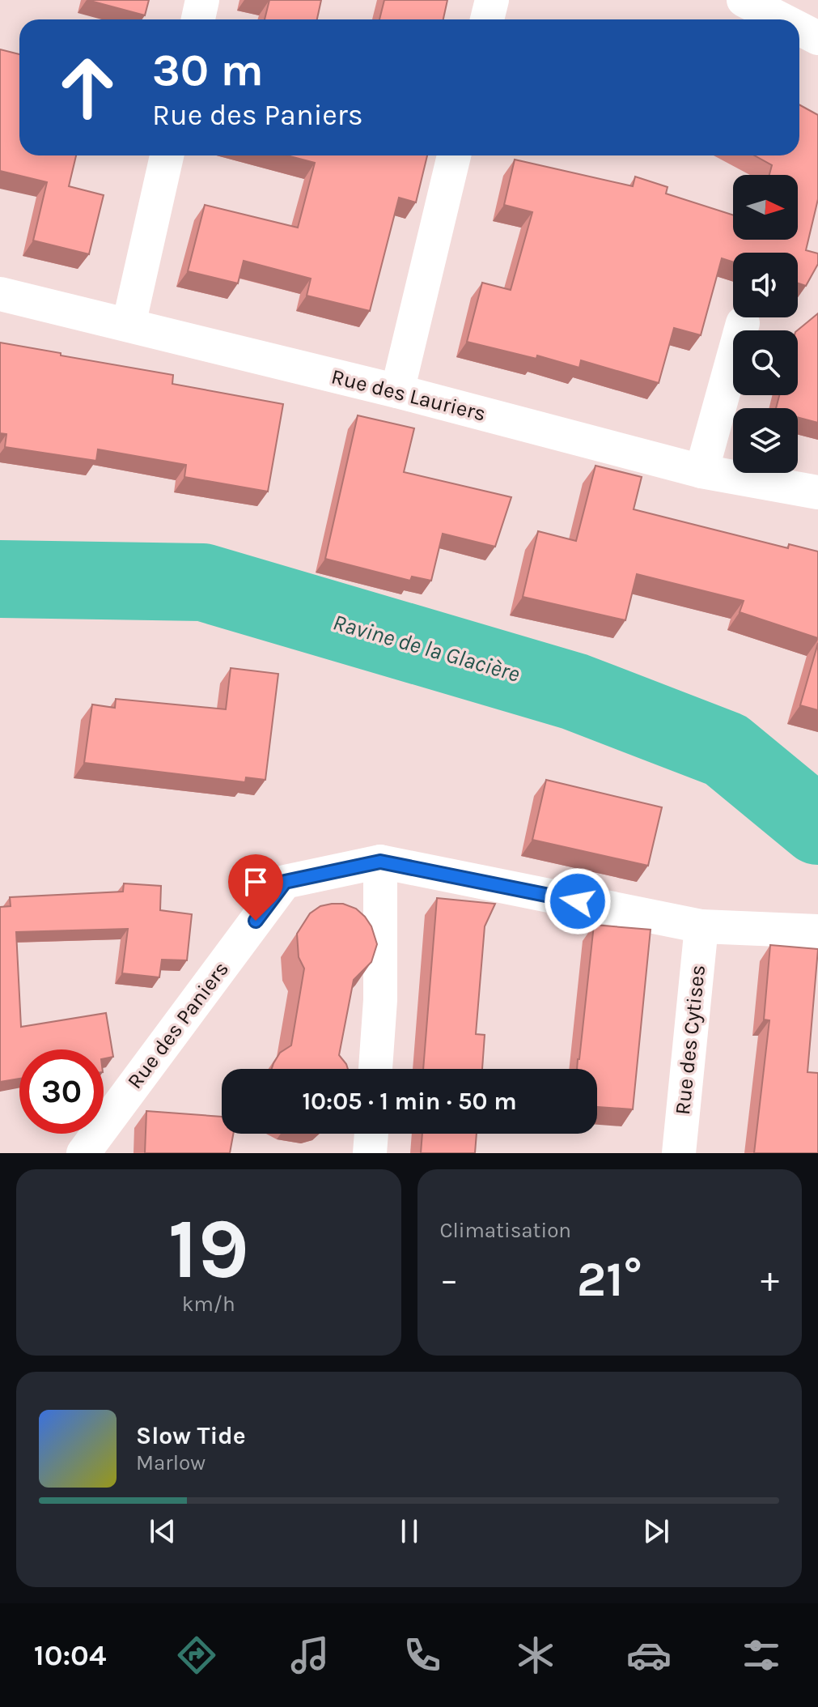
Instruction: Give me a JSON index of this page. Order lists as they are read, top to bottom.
{
  "streets": {
    "street": ["Rue des Lauriers", "Rue des Paniers", "Rue des Cytises"]
  },
  "water": ["Ravine de la Glacière"],
  "north": "right",
  "page": {
    "turn": ["30 m", "Rue des Paniers"],
    "limit": "30",
    "trip": "10:05 · 1 min · 50 m",
    "tile": [
      ["19", "km/h"],
      "Climatisation"
    ],
    "heat": ["−", "21°", "+"],
    "song": ["Slow Tide", "Marlow"],
    "tabs": "10:04"
  }
}
